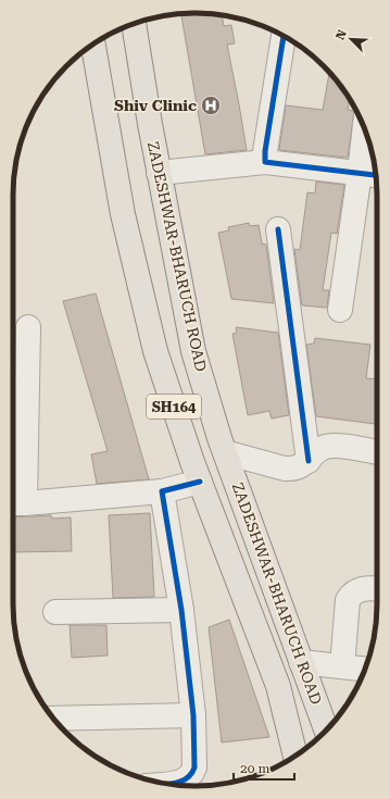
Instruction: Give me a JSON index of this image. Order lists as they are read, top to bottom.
{
  "streets": {
    "main road": ["ZADESHWAR-BHARUCH ROAD", "SH164"]
  },
  "places": {
    "hospital": ["Shiv Clinic"]
  },
  "scale_bar": "20 m",
  "north": "top left"
}
